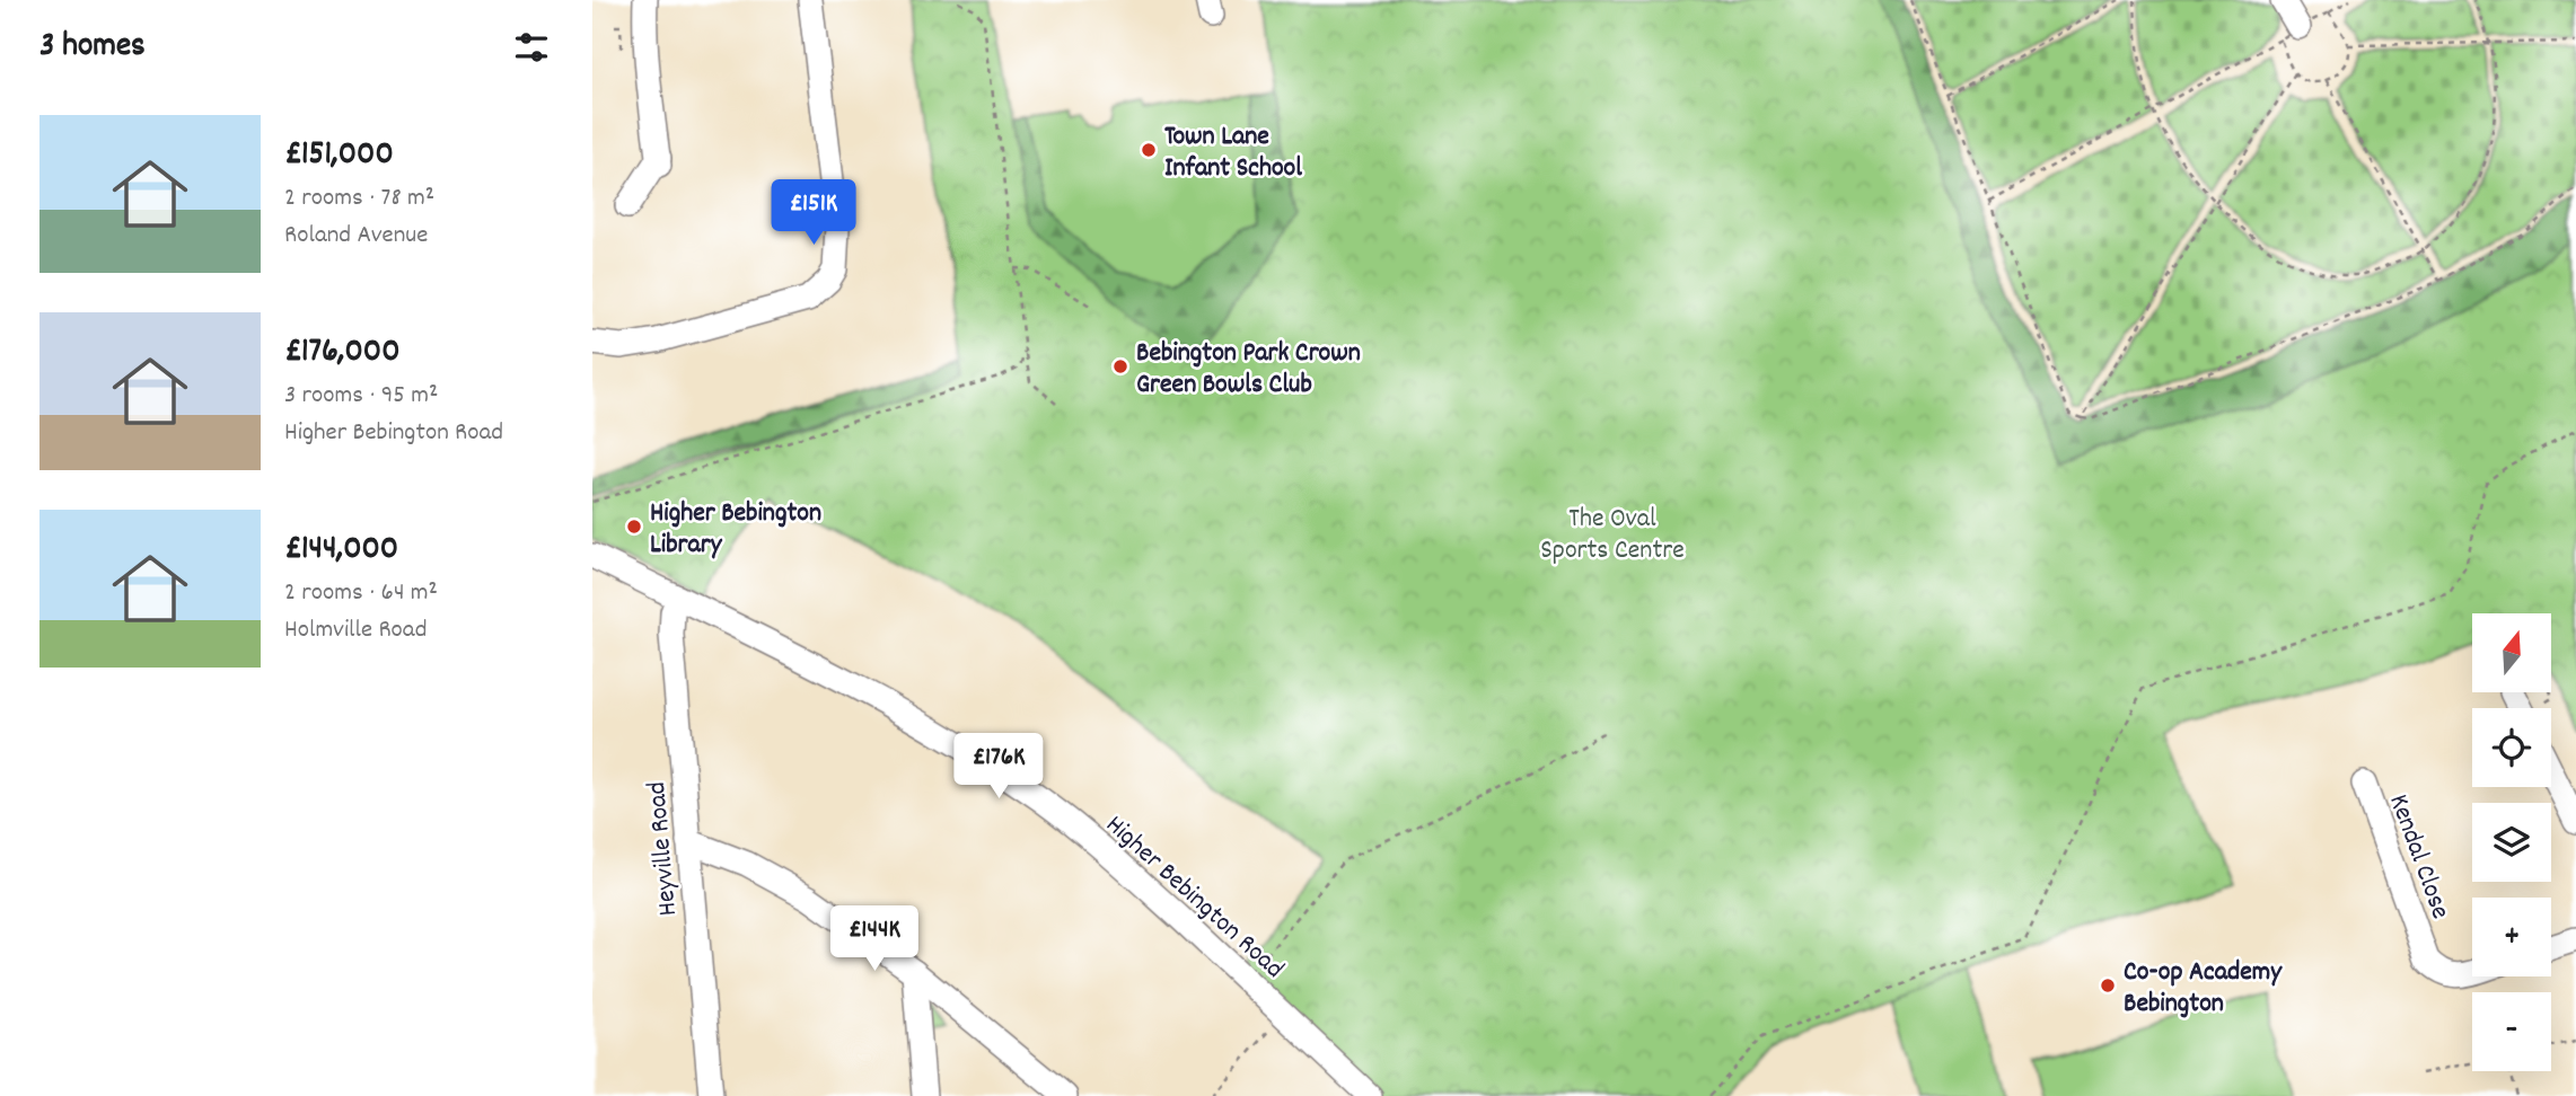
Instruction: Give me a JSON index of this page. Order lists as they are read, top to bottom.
{
  "streets": {
    "street": ["Heyville Road", "Kendal Close", "Higher Bebington Road"]
  },
  "crossings": [
    ["Heyville Road", "Higher Bebington Road"]
  ],
  "parks": ["The Oval Sports Centre"],
  "places": [
    "Town Lane Infant School",
    "Bebington Park Crown Green Bowls Club",
    "Higher Bebington Library",
    "Co-op Academy Bebington"
  ],
  "north": "top",
  "page": {
    "heading": "3 homes",
    "list": [
      {
        "name": "£151,000",
        "note": "2 rooms · 78 m² · Roland Avenue"
      },
      {
        "name": "£176,000",
        "note": "3 rooms · 95 m² · Higher Bebington Road"
      },
      {
        "name": "£144,000",
        "note": "2 rooms · 64 m² · Holmville Road"
      }
    ],
    "price": ["£151K", "£176K", "£144K"],
    "map_buttons": ["+", "−"]
  }
}
